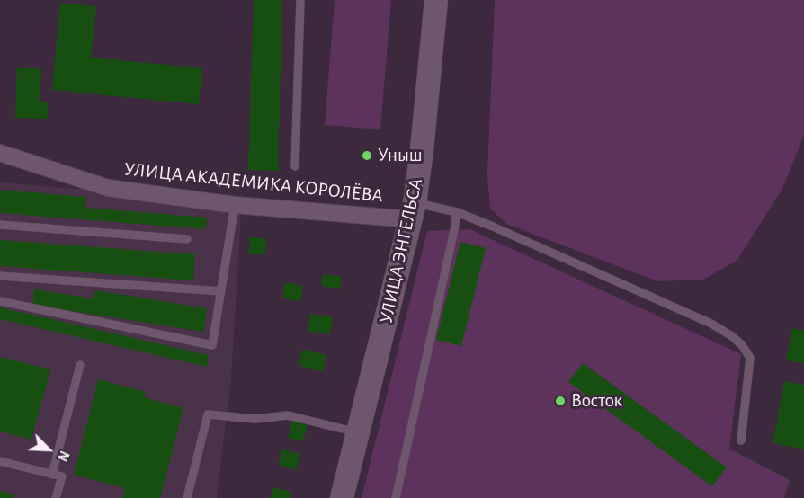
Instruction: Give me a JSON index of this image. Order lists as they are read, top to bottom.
{
  "streets": {
    "main road": ["УЛИЦА ЭНГЕЛЬСА"],
    "street": ["УЛИЦА АКАДЕМИКА КОРОЛЁВА"]
  },
  "crossings": [
    ["УЛИЦА АКАДЕМИКА КОРОЛЁВА", "УЛИЦА ЭНГЕЛЬСА"]
  ],
  "places": ["Уныш", "Восток"],
  "north": "bottom right"
}
